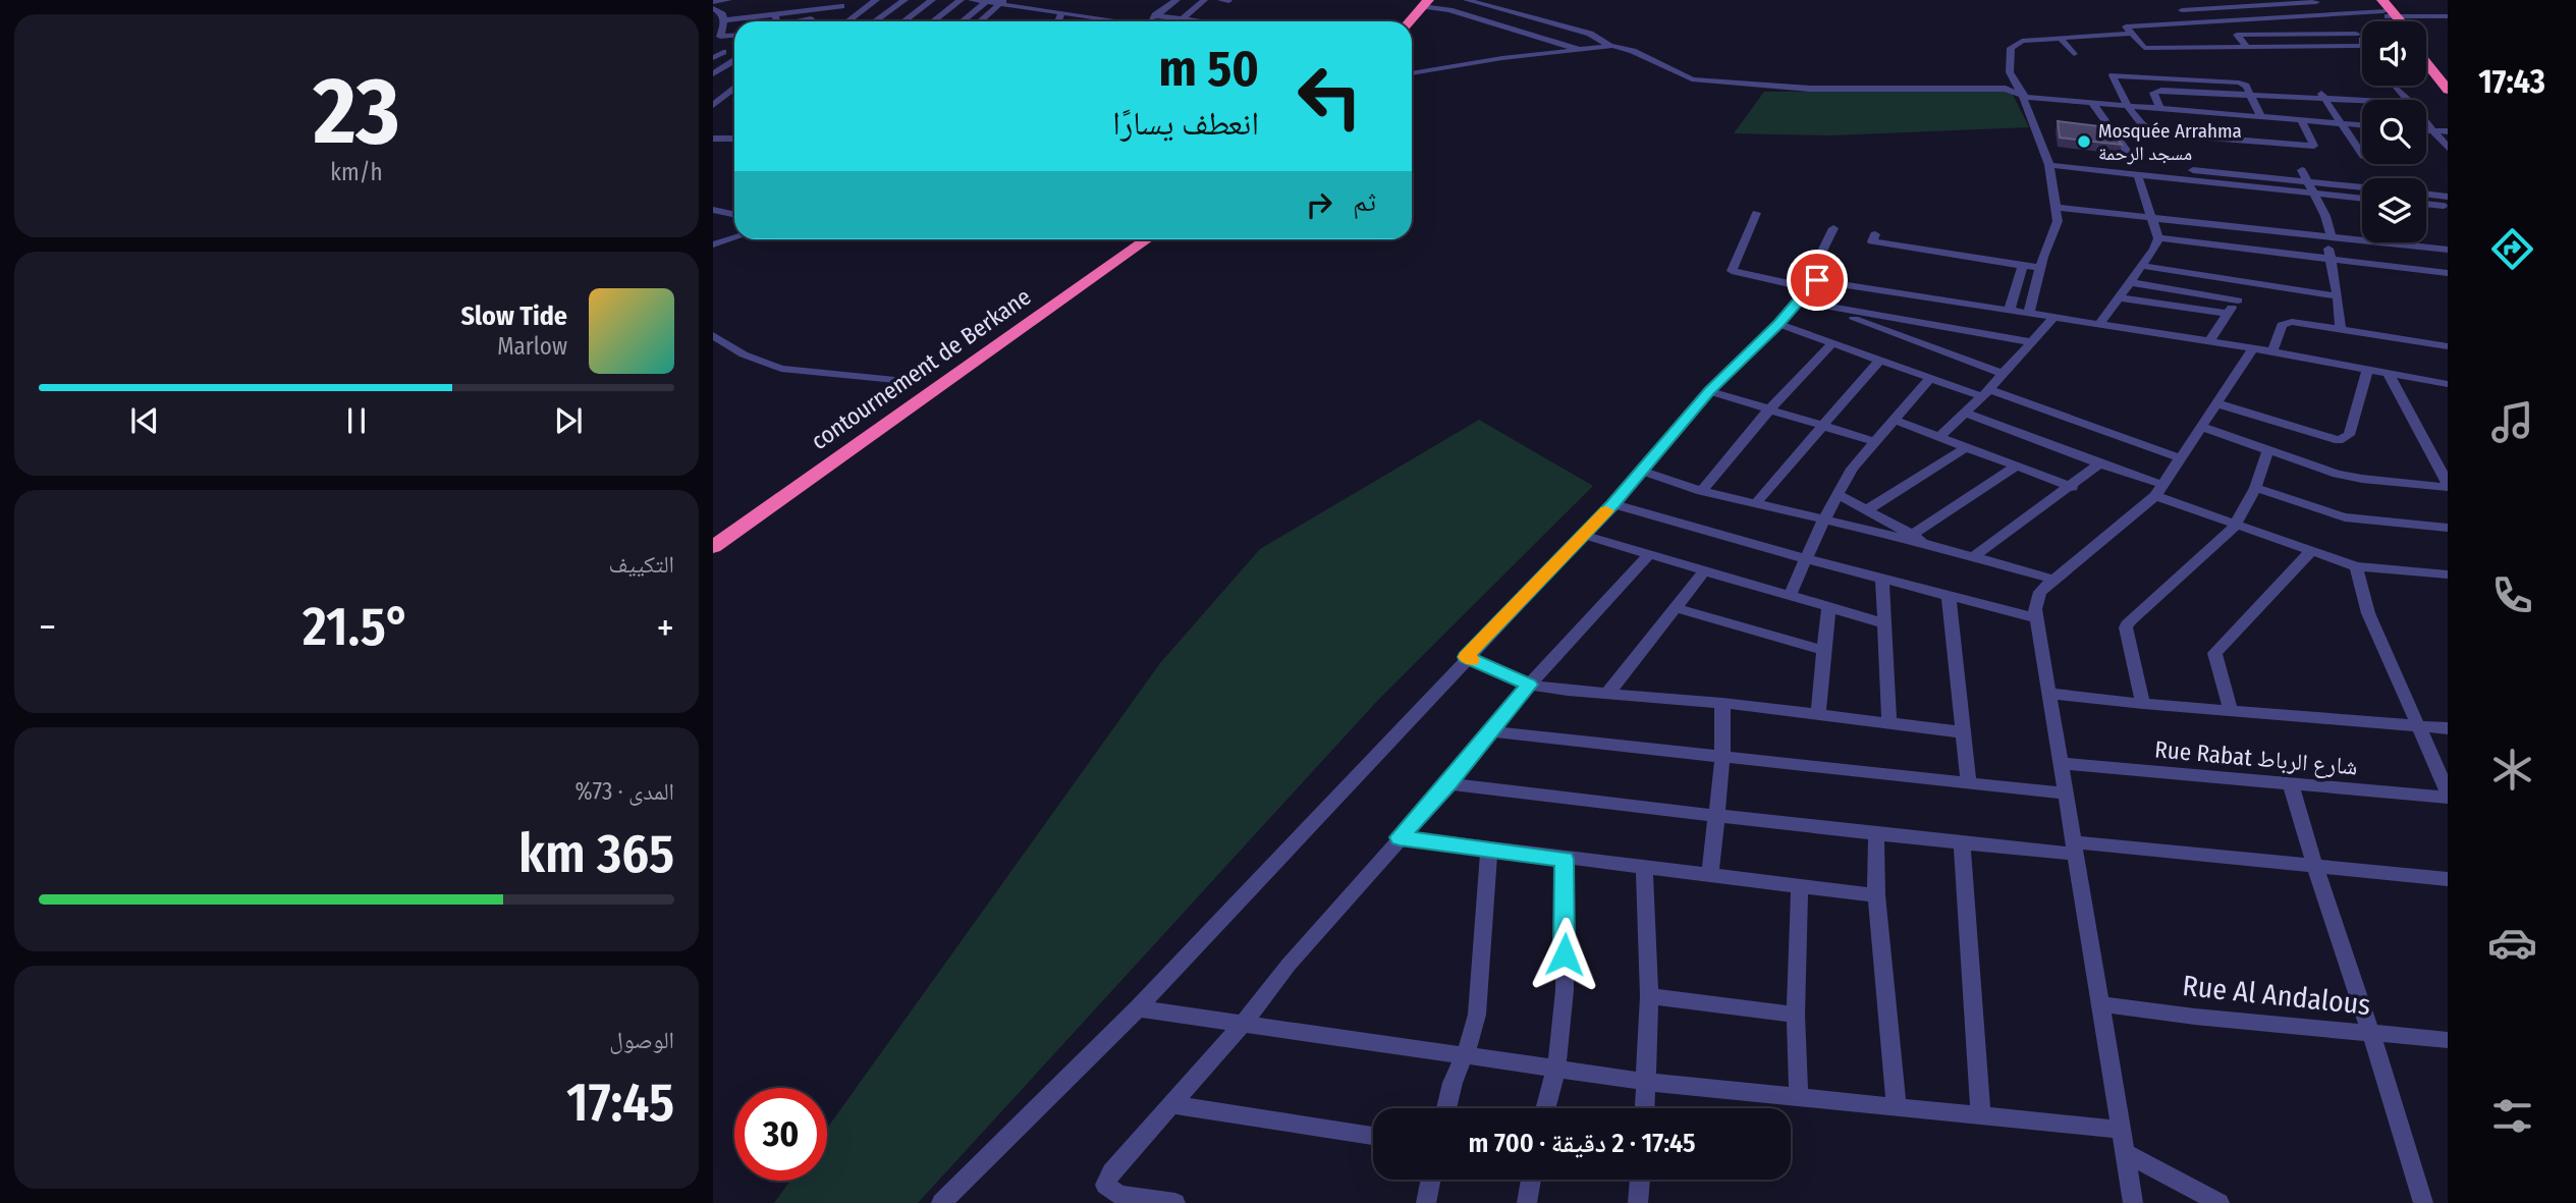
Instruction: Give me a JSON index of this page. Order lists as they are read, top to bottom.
{
  "streets": {
    "highway": ["contournement de Berkane"],
    "street": ["Rue Rabat شارع الرباط", "Rue Al Andalous"]
  },
  "places": ["Mosquée Arrahma مسجد الرحمة"],
  "page": {
    "tabs": "17:43",
    "tile": [
      ["23", "km/h"],
      "التكييف",
      ["المدى · 73%", "365 km"],
      ["الوصول", "17:45"]
    ],
    "turn": ["50 m", "انعطف يسارًا"],
    "then": "ثم",
    "song": ["Slow Tide", "Marlow"],
    "heat": ["−", "21.5°", "+"],
    "limit": "30",
    "trip": "17:45 · 2 دقيقة · 700 m"
  }
}
